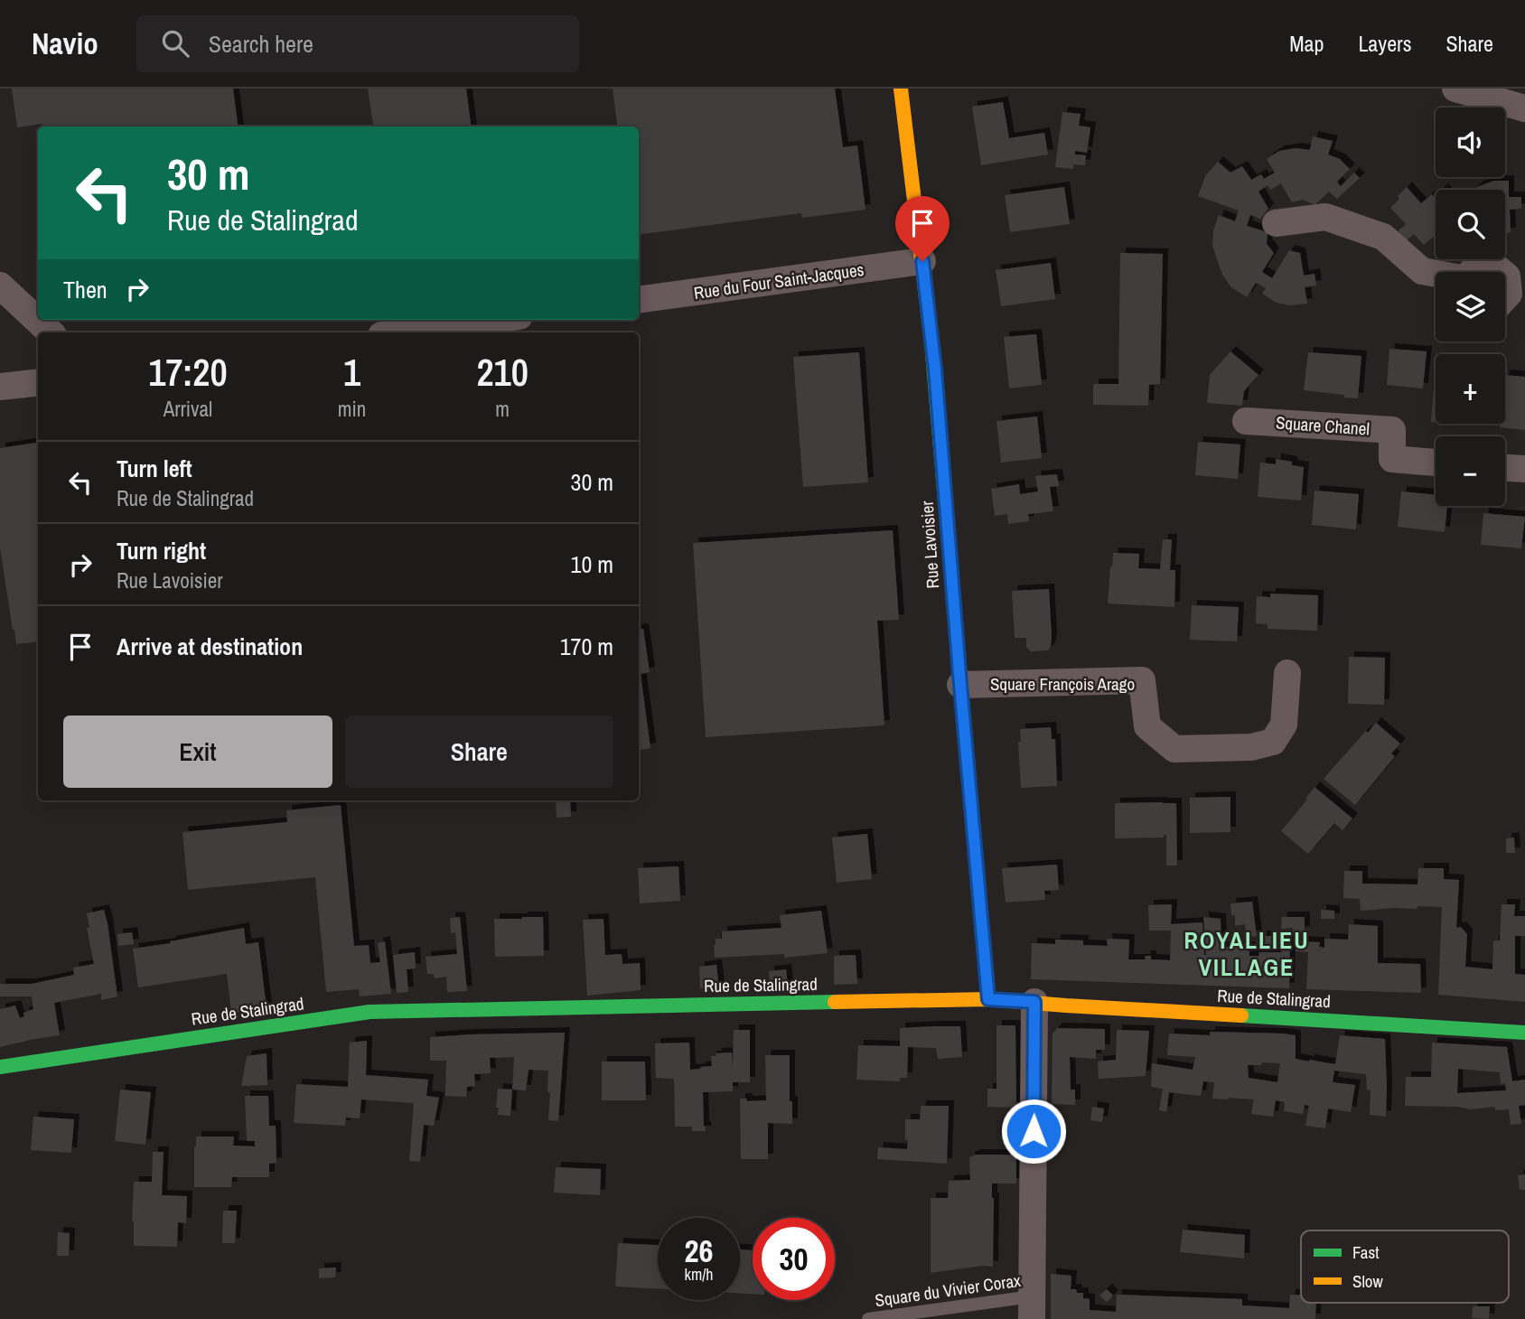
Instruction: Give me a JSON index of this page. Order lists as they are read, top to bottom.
{
  "streets": {
    "street": [
      "Rue du Four Saint-Jacques",
      "Square Chanel",
      "Rue Lavoisier",
      "Square François Arago",
      "Rue de Stalingrad"
    ],
    "lane": ["Square du Vivier Corax"]
  },
  "crossings": [
    ["Rue du Four Saint-Jacques", "Rue Lavoisier"],
    ["Rue Lavoisier", "Square François Arago"],
    ["Rue Lavoisier", "Rue de Stalingrad"]
  ],
  "districts": ["ROYALLIEU VILLAGE"],
  "legend": ["Fast", "Slow"],
  "page": {
    "header": "Navio",
    "search": "Search here",
    "nav": ["Map", "Layers", "Share"],
    "map_buttons": ["+", "−"],
    "turn": ["30 m", "Rue de Stalingrad"],
    "then": "Then",
    "eta": [
      "17:20",
      "Arrival",
      "1",
      "min",
      "210",
      "m"
    ],
    "list": [
      {
        "name": "Turn left",
        "note": "Rue de Stalingrad",
        "value": "30 m"
      },
      {
        "name": "Turn right",
        "note": "Rue Lavoisier",
        "value": "10 m"
      },
      {
        "name": "Arrive at destination",
        "value": "170 m"
      }
    ],
    "buttons": ["Exit", "Share"],
    "speed": "26 km/h",
    "limit": "30"
  }
}
